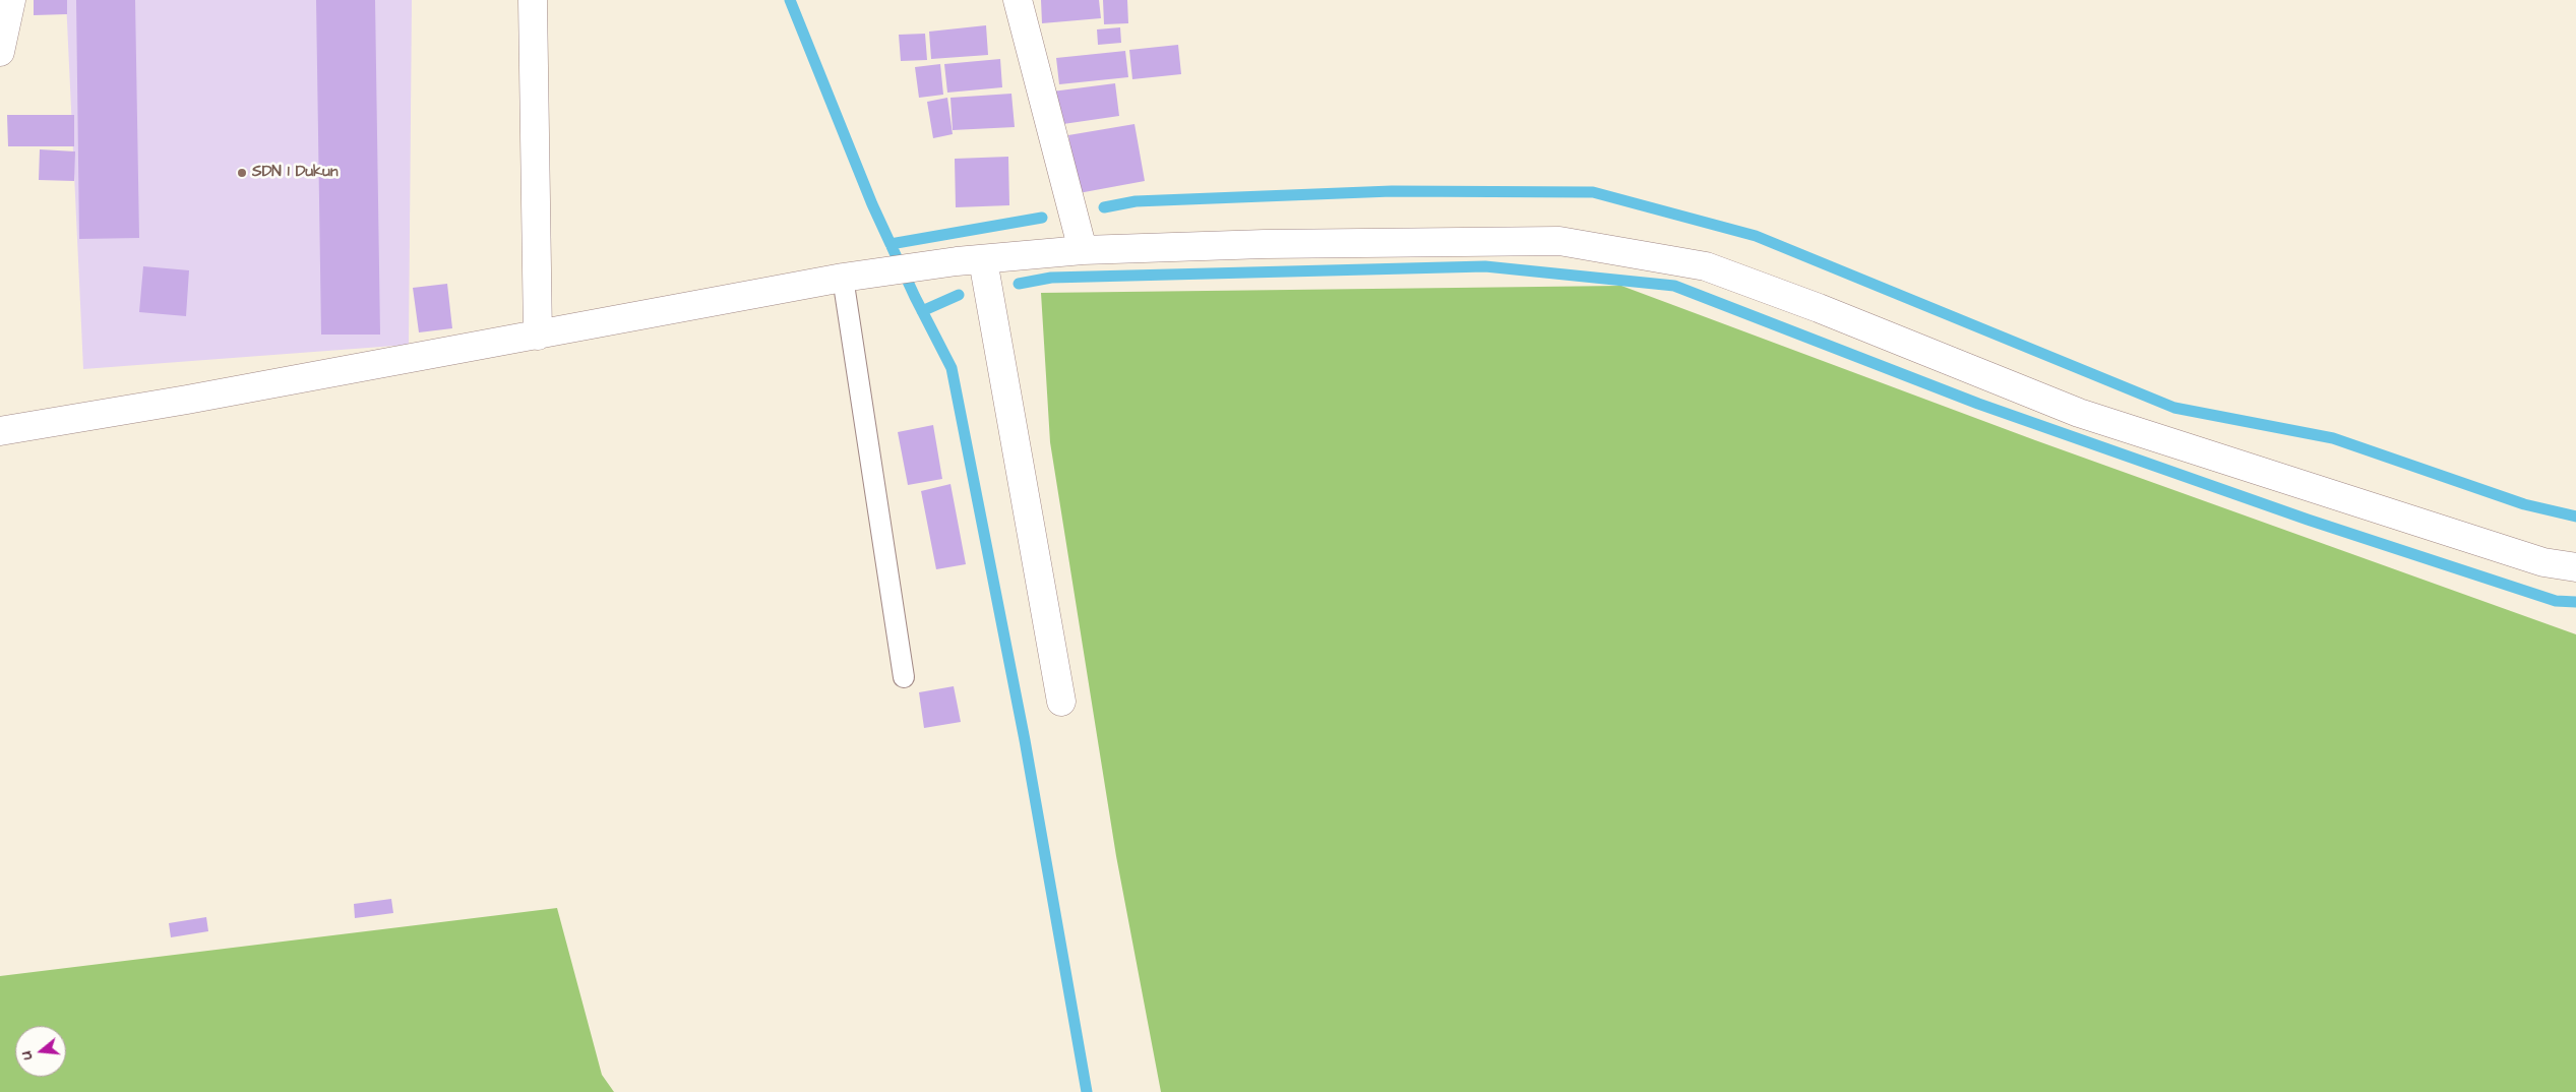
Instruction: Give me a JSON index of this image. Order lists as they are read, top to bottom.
{
  "places": ["SDN 1 Dukun"],
  "north": "left"
}
